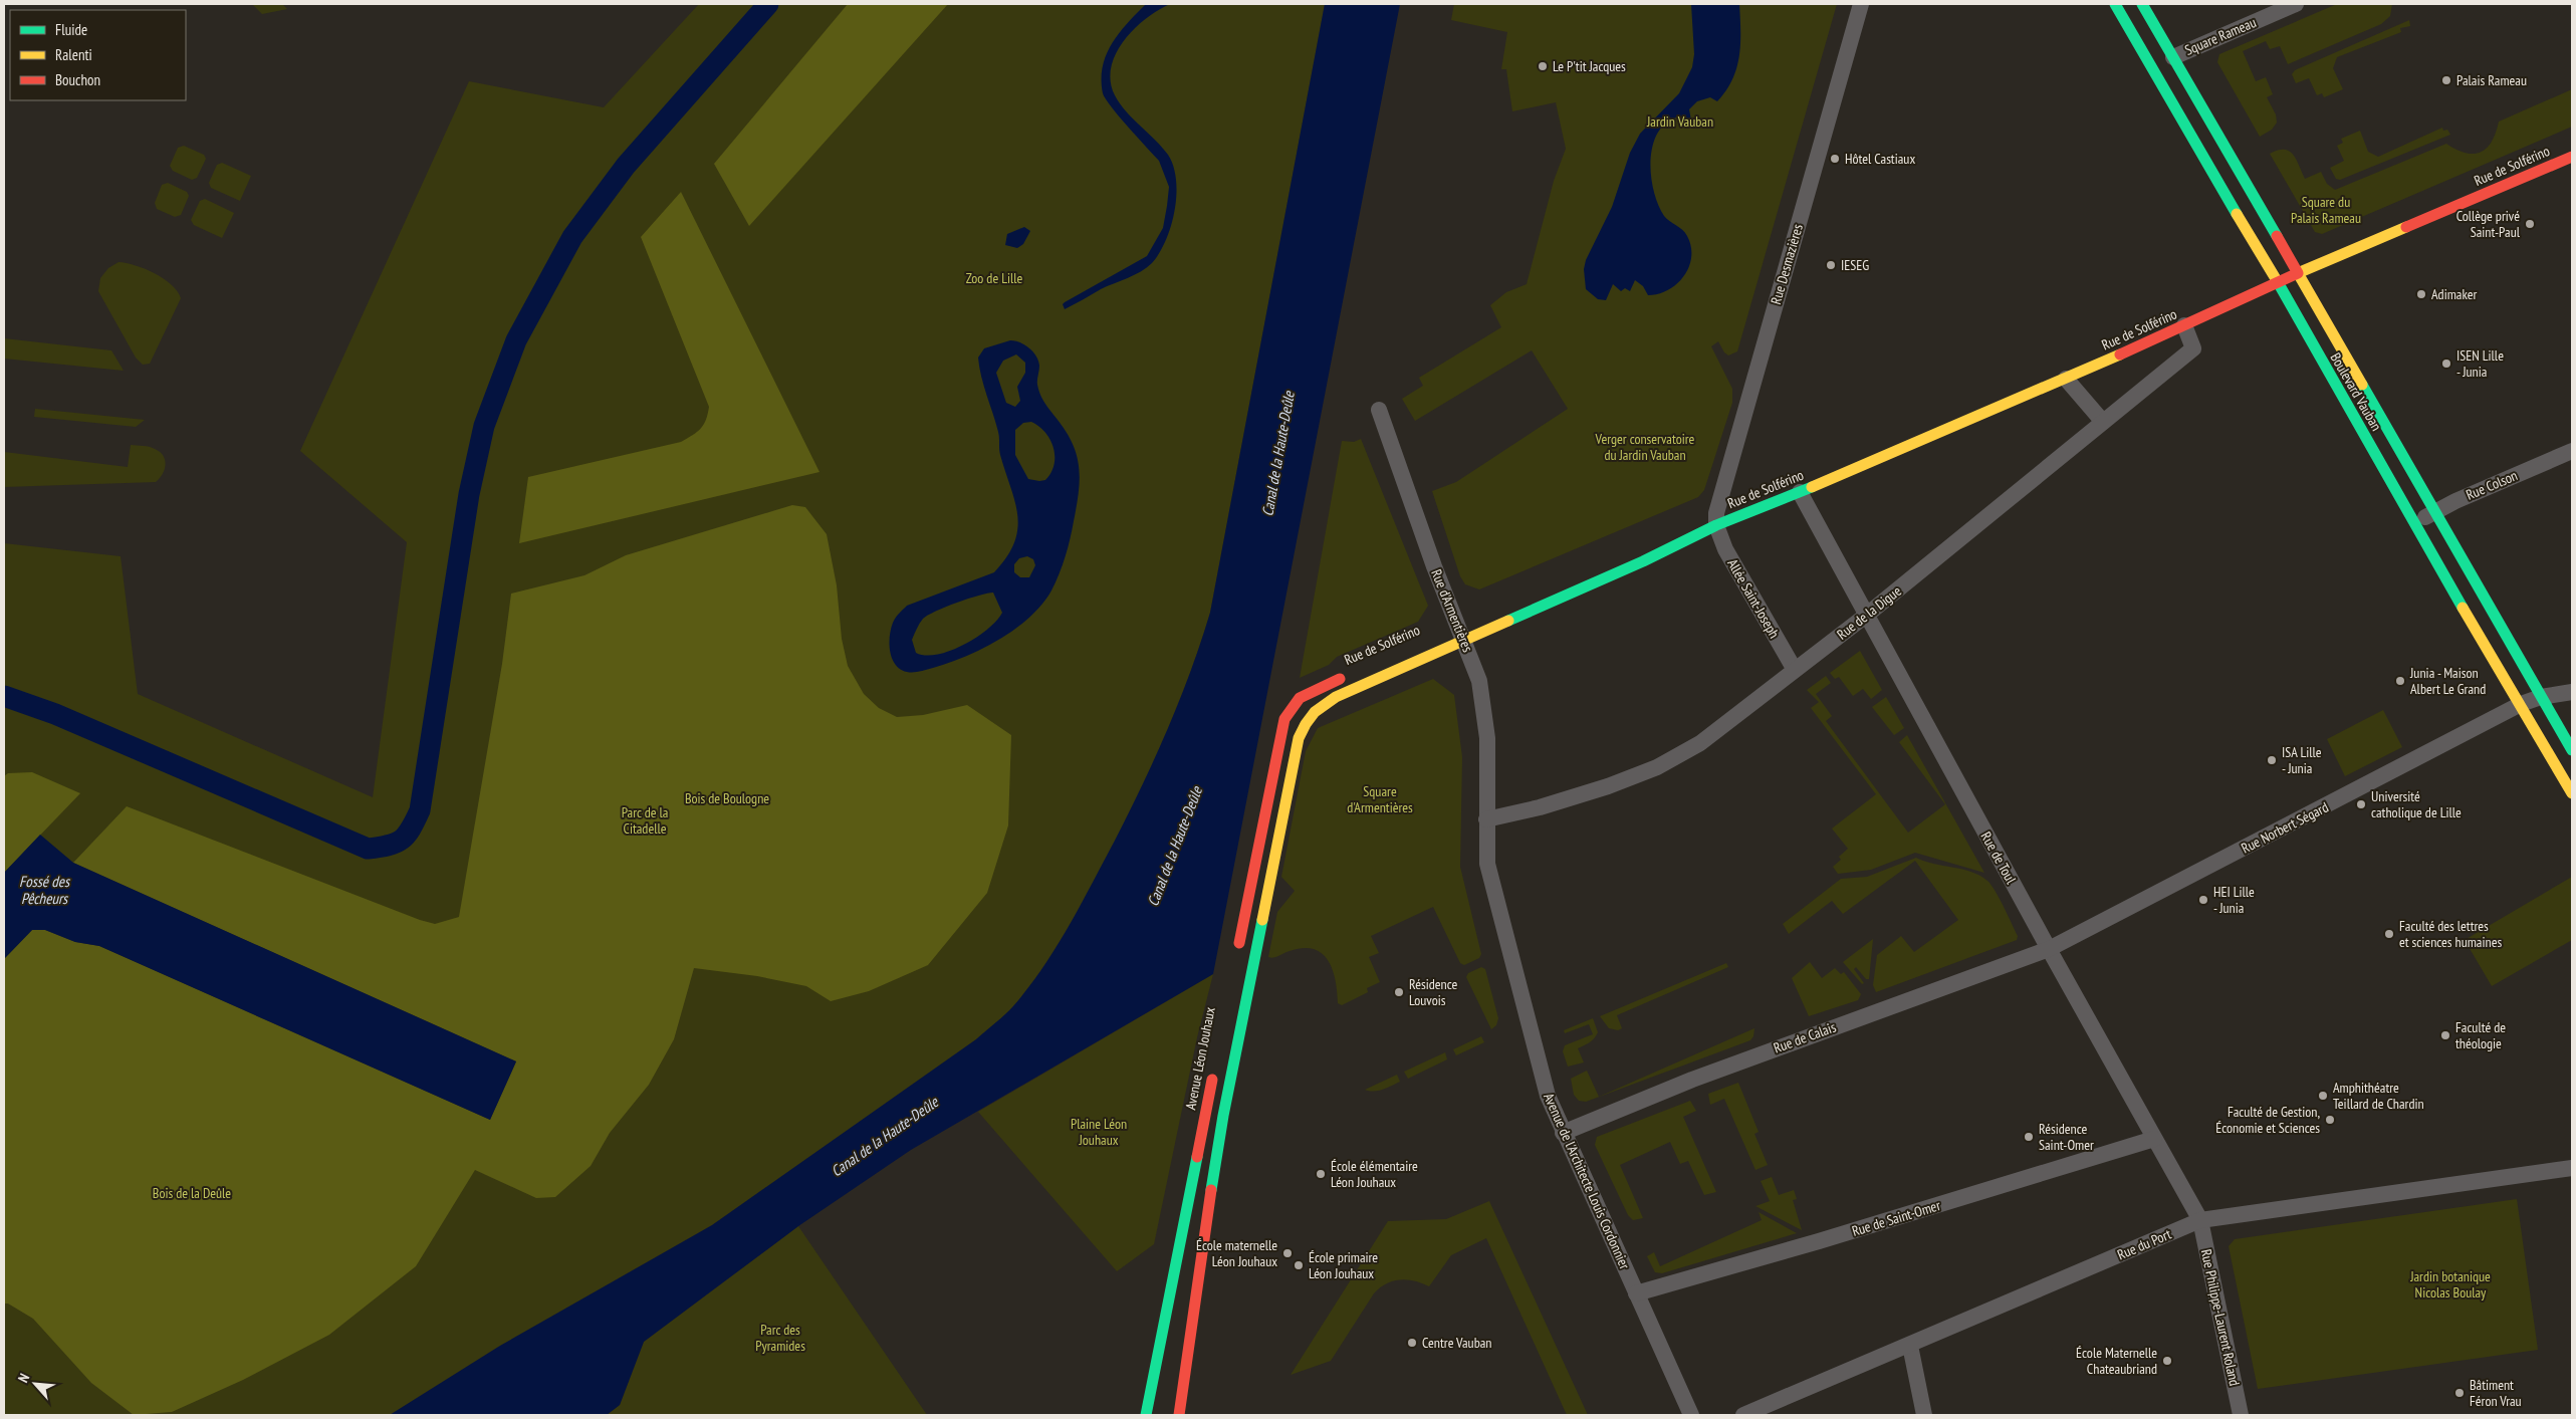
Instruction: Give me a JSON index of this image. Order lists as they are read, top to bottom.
{
  "streets": {
    "main road": ["Rue de Solférino", "Boulevard Vauban", "Avenue Léon Jouhaux"],
    "street": [
      "Square Rameau",
      "Rue Desmazières",
      "Rue Colson",
      "Allée Saint-Joseph",
      "Rue d'Armentières",
      "Rue de la Digue",
      "Rue Norbert Ségard",
      "Rue de Toul",
      "Rue de Calais",
      "Avenue de l'Architecte Louis Cordonnier",
      "Rue de Saint-Omer",
      "Rue du Port",
      "Rue Philippe-Laurent Roland"
    ]
  },
  "crossings": [
    ["Square Rameau", "Boulevard Vauban"],
    ["Rue de Solférino", "Rue Desmazières"],
    ["Rue de Solférino", "Boulevard Vauban"],
    ["Rue de Solférino", "Allée Saint-Joseph"],
    ["Rue de Solférino", "Rue d'Armentières"],
    ["Rue de Solférino", "Rue de la Digue"],
    ["Rue de Solférino", "Rue de Toul"],
    ["Rue Desmazières", "Allée Saint-Joseph"],
    ["Boulevard Vauban", "Rue Colson"],
    ["Boulevard Vauban", "Rue Norbert Ségard"],
    ["Allée Saint-Joseph", "Rue de la Digue"],
    ["Rue d'Armentières", "Rue de la Digue"],
    ["Rue d'Armentières", "Avenue de l'Architecte Louis Cordonnier"],
    ["Rue de la Digue", "Rue de Toul"],
    ["Rue de la Digue", "Avenue de l'Architecte Louis Cordonnier"],
    ["Rue Norbert Ségard", "Rue de Toul"],
    ["Rue Norbert Ségard", "Rue de Calais"],
    ["Rue de Toul", "Rue de Calais"],
    ["Rue de Toul", "Rue de Saint-Omer"],
    ["Rue de Toul", "Rue du Port"],
    ["Rue de Toul", "Rue Philippe-Laurent Roland"],
    ["Rue de Calais", "Avenue de l'Architecte Louis Cordonnier"],
    ["Avenue de l'Architecte Louis Cordonnier", "Rue de Saint-Omer"],
    ["Rue du Port", "Rue Philippe-Laurent Roland"]
  ],
  "water": ["Canal de la Haute-Deûle", "Fossé des Pêcheurs"],
  "parks": [
    "Jardin Vauban",
    "Square du Palais Rameau",
    "Zoo de Lille",
    "Verger conservatoire du Jardin Vauban",
    "Square d'Armentières",
    "Bois de Boulogne",
    "Parc de la Citadelle",
    "Plaine Léon Jouhaux",
    "Bois de la Deûle",
    "Jardin botanique Nicolas Boulay",
    "Parc des Pyramides"
  ],
  "places": [
    "Le P'tit Jacques",
    "Palais Rameau",
    "Hôtel Castiaux",
    "Collège privé Saint-Paul",
    "IESEG",
    "Adimaker",
    "ISEN Lille - Junia",
    "Junia - Maison Albert Le Grand",
    "ISA Lille - Junia",
    "Université catholique de Lille",
    "HEI Lille - Junia",
    "Faculté des lettres et sciences humaines",
    "Résidence Louvois",
    "Faculté de théologie",
    "Amphithéatre Teillard de Chardin",
    "Faculté de Gestion, Économie et Sciences",
    "Résidence Saint-Omer",
    "École élémentaire Léon Jouhaux",
    "École maternelle Léon Jouhaux",
    "École primaire Léon Jouhaux",
    "Centre Vauban",
    "École Maternelle Chateaubriand",
    "Bâtiment Féron Vrau"
  ],
  "legend": ["Fluide", "Ralenti", "Bouchon"],
  "north": "top left"
}
